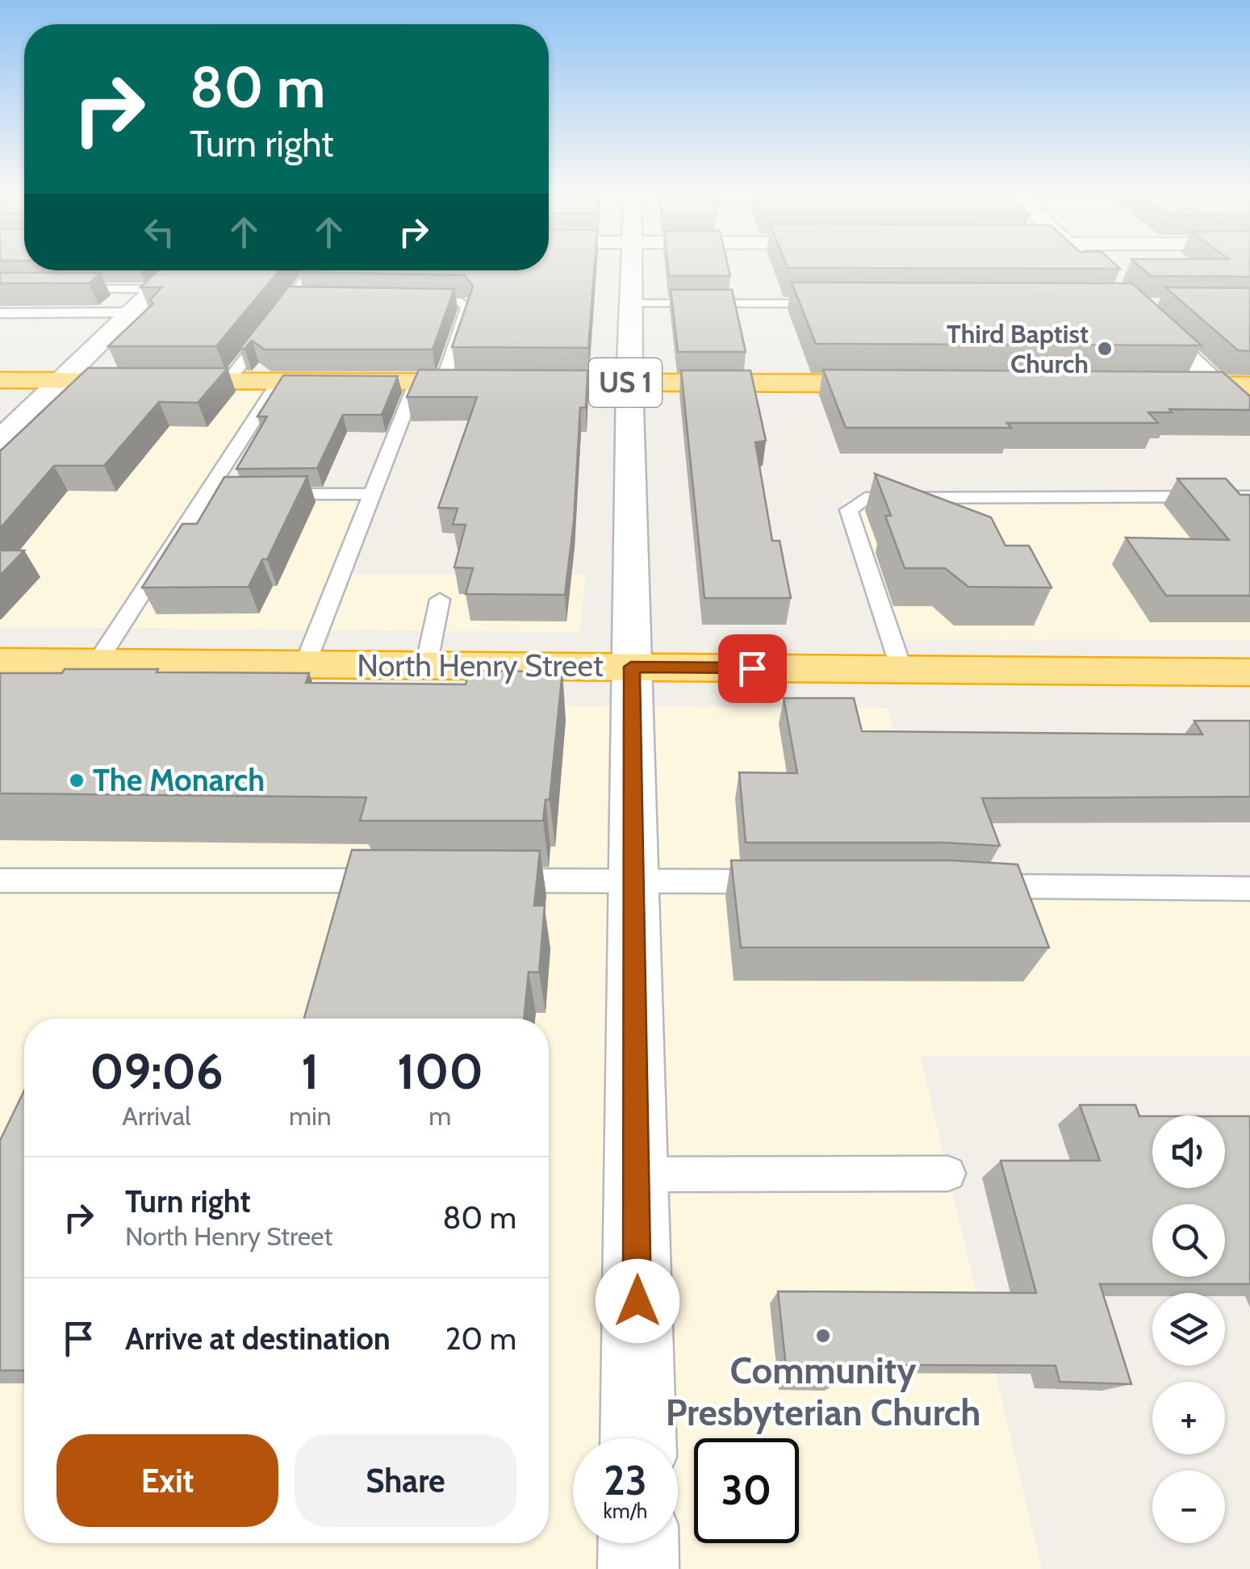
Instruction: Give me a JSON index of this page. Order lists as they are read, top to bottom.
{
  "streets": {
    "highway": ["US 1", "North Henry Street"]
  },
  "places": ["Third Baptist Church", "The Monarch", "Community Presbyterian Church"],
  "page": {
    "turn": ["80 m", "Turn right"],
    "eta": [
      "09:06",
      "Arrival",
      "1",
      "min",
      "100",
      "m"
    ],
    "map_buttons": ["+", "−"],
    "list": [
      {
        "name": "Turn right",
        "note": "North Henry Street",
        "value": "80 m"
      },
      {
        "name": "Arrive at destination",
        "value": "20 m"
      }
    ],
    "buttons": ["Exit", "Share"],
    "speed": "23 km/h",
    "limit": "30"
  }
}
